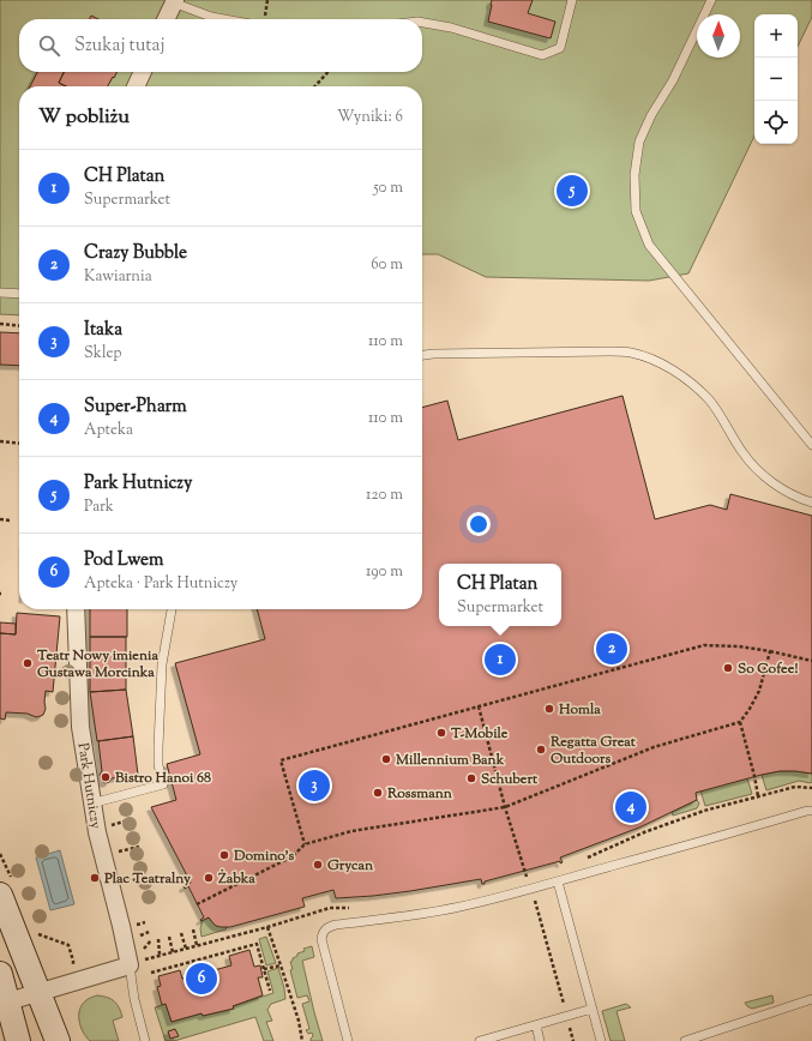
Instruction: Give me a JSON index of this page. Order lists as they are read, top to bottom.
{
  "streets": {
    "street": ["Park Hutniczy"]
  },
  "places": [
    "Teatr Nowy imienia Gustawa Morcinka",
    "So Cofee!",
    "Homla",
    "T-Mobile",
    "Regatta Great Outdoors",
    "Millennium Bank",
    "Bistro Hanoi 68",
    "Schubert",
    "Rossmann",
    "Domino's",
    "Grycan",
    "Plac Teatralny",
    "Żabka"
  ],
  "north": "top",
  "page": {
    "map_buttons": ["+", "−"],
    "search": "Szukaj tutaj",
    "heading": ["W pobliżu", "Wyniki: 6"],
    "list": [
      {
        "mark": "1",
        "name": "CH Platan",
        "note": "Supermarket",
        "value": "50 m"
      },
      {
        "mark": "2",
        "name": "Crazy Bubble",
        "note": "Kawiarnia",
        "value": "60 m"
      },
      {
        "mark": "3",
        "name": "Itaka",
        "note": "Sklep",
        "value": "110 m"
      },
      {
        "mark": "4",
        "name": "Super-Pharm",
        "note": "Apteka",
        "value": "110 m"
      },
      {
        "mark": "5",
        "name": "Park Hutniczy",
        "note": "Park",
        "value": "120 m"
      },
      {
        "mark": "6",
        "name": "Pod Lwem",
        "note": "Apteka · Park Hutniczy",
        "value": "190 m"
      }
    ],
    "pins": [
      "5",
      "2",
      "1",
      "3",
      "4",
      "6"
    ],
    "popup": ["CH Platan", "Supermarket"]
  }
}
